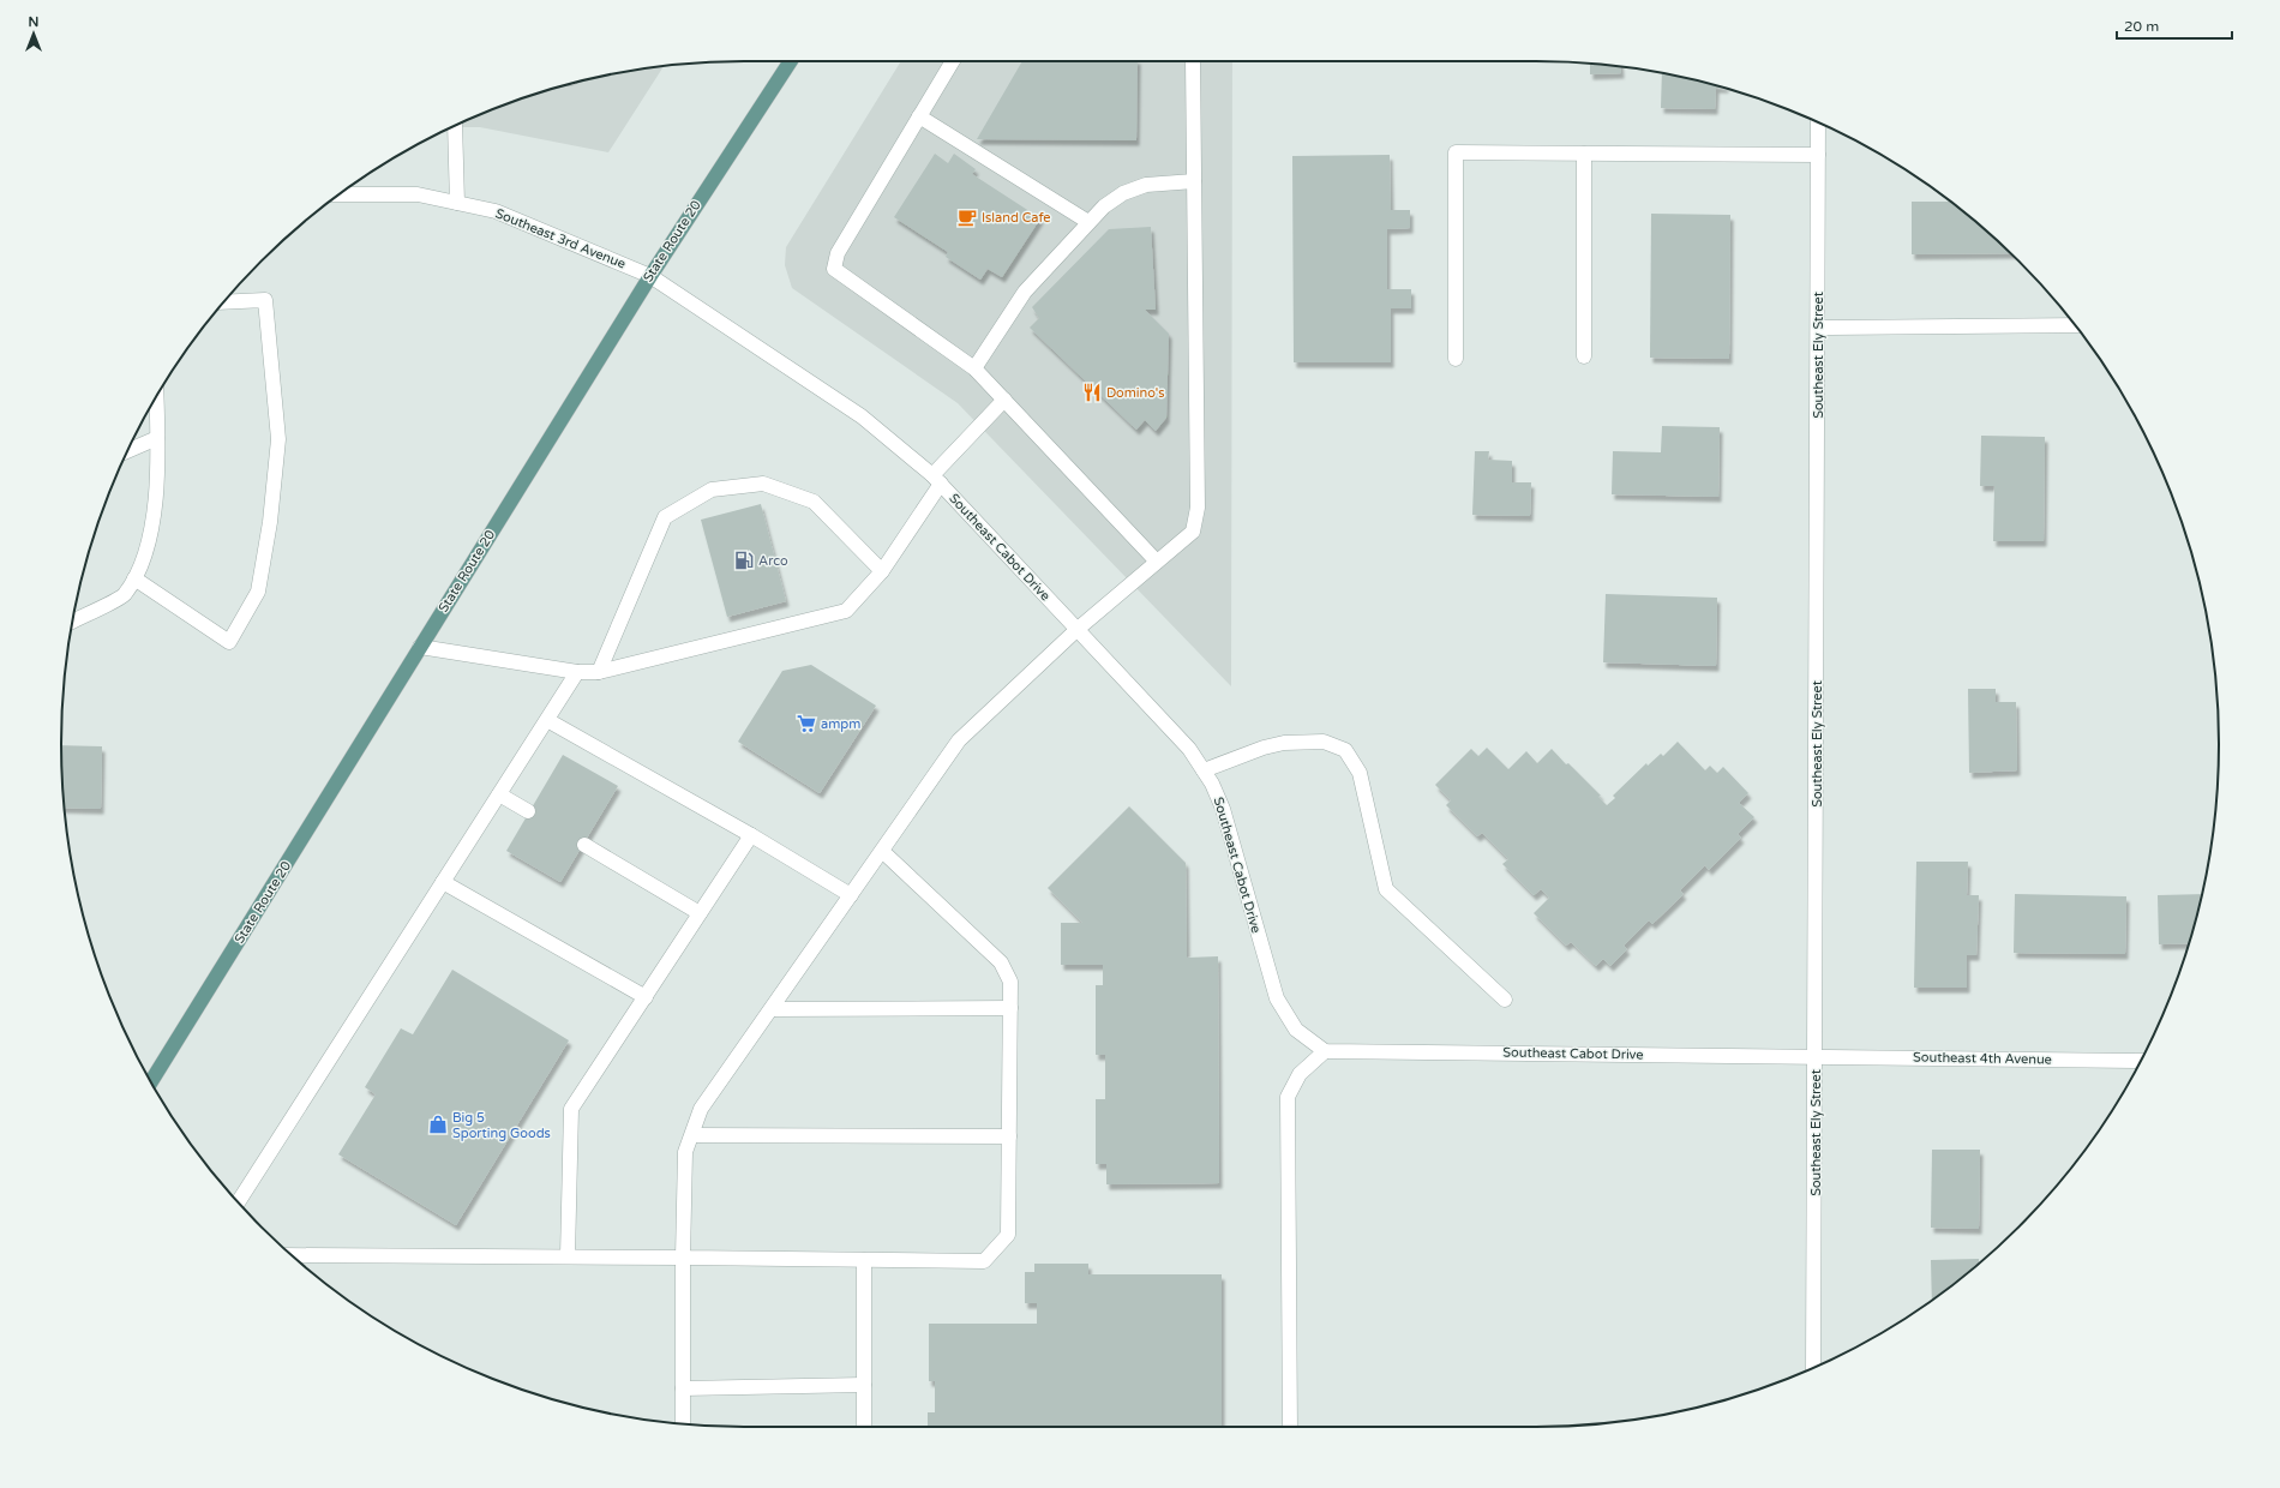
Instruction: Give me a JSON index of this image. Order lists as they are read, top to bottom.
{
  "streets": {
    "main road": ["State Route 20"],
    "street": [
      "Southeast 3rd Avenue",
      "Southeast Ely Street",
      "Southeast Cabot Drive",
      "Southeast 4th Avenue"
    ]
  },
  "crossings": [
    ["Southeast 3rd Avenue", "State Route 20"],
    ["Southeast 3rd Avenue", "Southeast Cabot Drive"],
    ["State Route 20", "Southeast Cabot Drive"],
    ["Southeast Ely Street", "Southeast Cabot Drive"],
    ["Southeast Ely Street", "Southeast 4th Avenue"],
    ["Southeast Cabot Drive", "Southeast 4th Avenue"]
  ],
  "places": {
    "cafe": ["Island Cafe"],
    "restaurant": ["Domino's"],
    "fuel station": ["Arco"],
    "supermarket": ["ampm"],
    "shop": ["Big 5 Sporting Goods"]
  },
  "scale_bar": "20 m",
  "north": "top"
}
